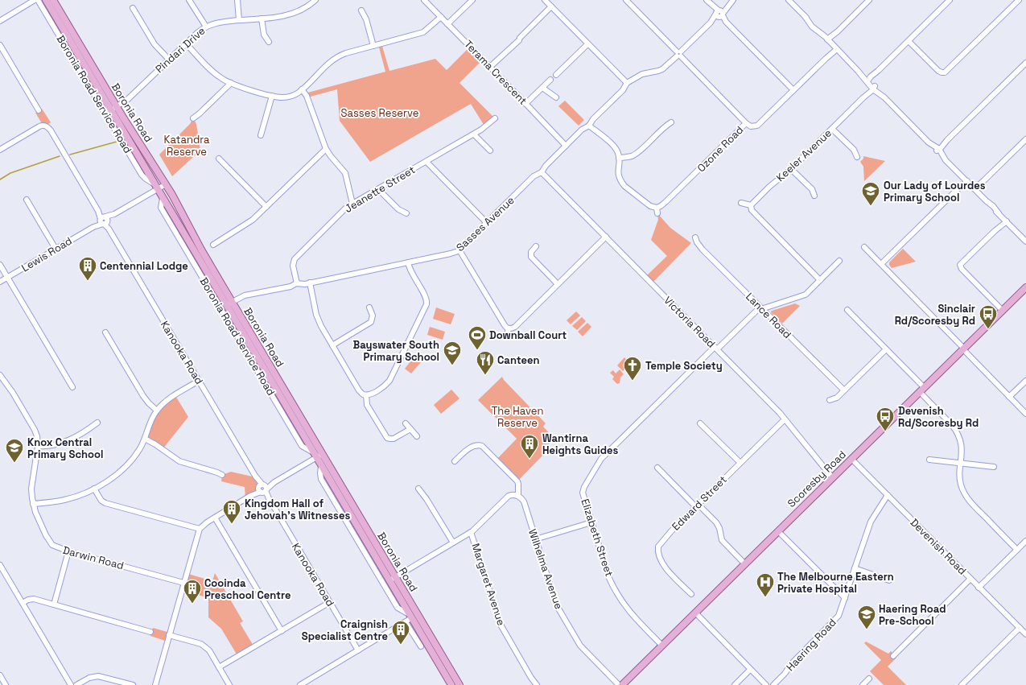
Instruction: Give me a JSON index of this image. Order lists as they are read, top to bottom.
{
  "streets": {
    "main road": ["Boronia Road", "Scoresby Road"],
    "street": [
      "Pindari Drive",
      "Terama Crescent",
      "Boronia Road Service Road",
      "Ozone Road",
      "Keeler Avenue",
      "Jeanette Street",
      "Sasses Avenue",
      "Lewis Road",
      "Lance Road",
      "Victoria Road",
      "Kanooka Road",
      "Edward Street",
      "Elizabeth Street",
      "Devenish Road",
      "Darwin Road",
      "Wilhelma Avenue",
      "Margaret Avenue",
      "Haering Road"
    ]
  },
  "crossings": [
    ["Pindari Drive", "Boronia Road"],
    ["Terama Crescent", "Sasses Avenue"],
    ["Boronia Road Service Road", "Boronia Road"],
    ["Boronia Road Service Road", "Lewis Road"],
    ["Boronia Road", "Sasses Avenue"],
    ["Boronia Road", "Lewis Road"],
    ["Jeanette Street", "Sasses Avenue"],
    ["Sasses Avenue", "Victoria Road"],
    ["Lewis Road", "Kanooka Road"],
    ["Lance Road", "Elizabeth Street"],
    ["Victoria Road", "Scoresby Road"],
    ["Victoria Road", "Edward Street"],
    ["Victoria Road", "Elizabeth Street"],
    ["Scoresby Road", "Elizabeth Street"],
    ["Scoresby Road", "Devenish Road"],
    ["Devenish Road", "Haering Road"]
  ],
  "parks": ["Sasses Reserve", "Katandra Reserve", "The Haven Reserve"],
  "places": {
    "school or university": [
      "Our Lady of Lourdes Primary School",
      "Bayswater South Primary School",
      "Knox Central Primary School",
      "Haering Road Pre-School"
    ],
    "building": [
      "Centennial Lodge",
      "Wantirna Heights Guides",
      "Kingdom Hall of Jehovah's Witnesses",
      "Cooinda Preschool Centre",
      "Craignish Specialist Centre"
    ],
    "bus stop": ["Sinclair Rd/Scoresby Rd", "Devenish Rd/Scoresby Rd"],
    "sports": ["Downball Court"],
    "restaurant": ["Canteen"],
    "church": ["Temple Society"],
    "hospital": ["The Melbourne Eastern Private Hospital"]
  }
}
